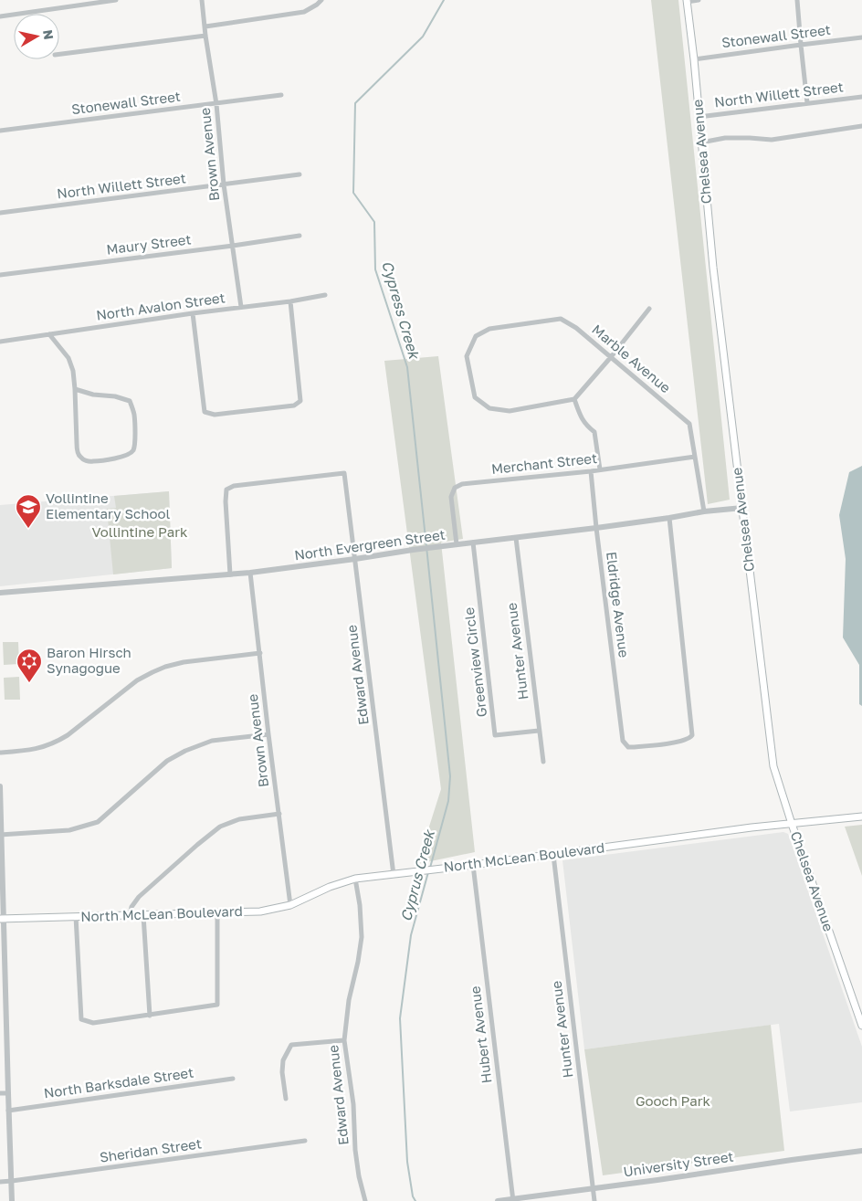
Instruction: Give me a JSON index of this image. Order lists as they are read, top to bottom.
{
  "streets": {
    "main road": ["Chelsea Avenue", "North McLean Boulevard"],
    "street": [
      "Stonewall Street",
      "North Willett Street",
      "Brown Avenue",
      "Maury Street",
      "North Avalon Street",
      "Marble Avenue",
      "Merchant Street",
      "North Evergreen Street",
      "Eldridge Avenue",
      "Hunter Avenue",
      "Greenview Circle",
      "Edward Avenue",
      "Hubert Avenue",
      "North Barksdale Street",
      "Sheridan Street",
      "University Street"
    ]
  },
  "crossings": [
    ["Stonewall Street", "Chelsea Avenue"],
    ["Stonewall Street", "Brown Avenue"],
    ["North Willett Street", "Chelsea Avenue"],
    ["North Willett Street", "Brown Avenue"],
    ["Chelsea Avenue", "North Evergreen Street"],
    ["Chelsea Avenue", "North McLean Boulevard"],
    ["Brown Avenue", "Maury Street"],
    ["Brown Avenue", "North Avalon Street"],
    ["Brown Avenue", "North Evergreen Street"],
    ["Brown Avenue", "North McLean Boulevard"],
    ["Marble Avenue", "Merchant Street"],
    ["Marble Avenue", "North Evergreen Street"],
    ["Merchant Street", "North Evergreen Street"],
    ["Merchant Street", "Eldridge Avenue"],
    ["North Evergreen Street", "Eldridge Avenue"],
    ["North Evergreen Street", "Hunter Avenue"],
    ["North Evergreen Street", "Greenview Circle"],
    ["North Evergreen Street", "Edward Avenue"],
    ["Hunter Avenue", "Greenview Circle"],
    ["Hunter Avenue", "North McLean Boulevard"],
    ["Hunter Avenue", "University Street"],
    ["Edward Avenue", "North McLean Boulevard"],
    ["North McLean Boulevard", "Hubert Avenue"],
    ["Hubert Avenue", "University Street"]
  ],
  "water": ["Cypress Creek", "Cyprus Creek"],
  "parks": ["Vollintine Park", "Gooch Park"],
  "places": {
    "school or university": ["Vollintine Elementary School"],
    "synagogue": ["Baron Hirsch Synagogue"]
  },
  "north": "right"
}
